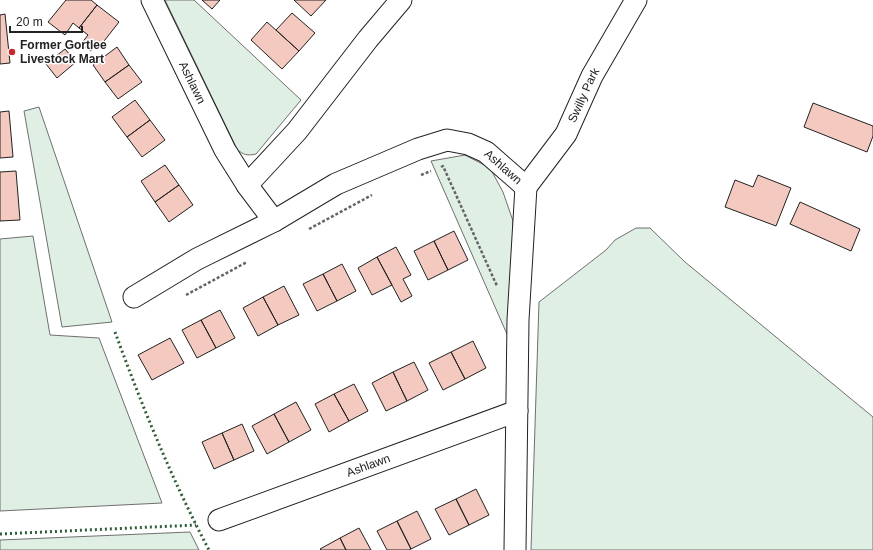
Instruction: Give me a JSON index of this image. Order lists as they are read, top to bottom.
{
  "streets": {
    "street": ["Ashlawn", "Swilly Park"]
  },
  "crossings": [
    ["Ashlawn", "Swilly Park"]
  ],
  "places": ["Former Gortlee Livestock Mart"],
  "scale_bar": "20 m"
}
